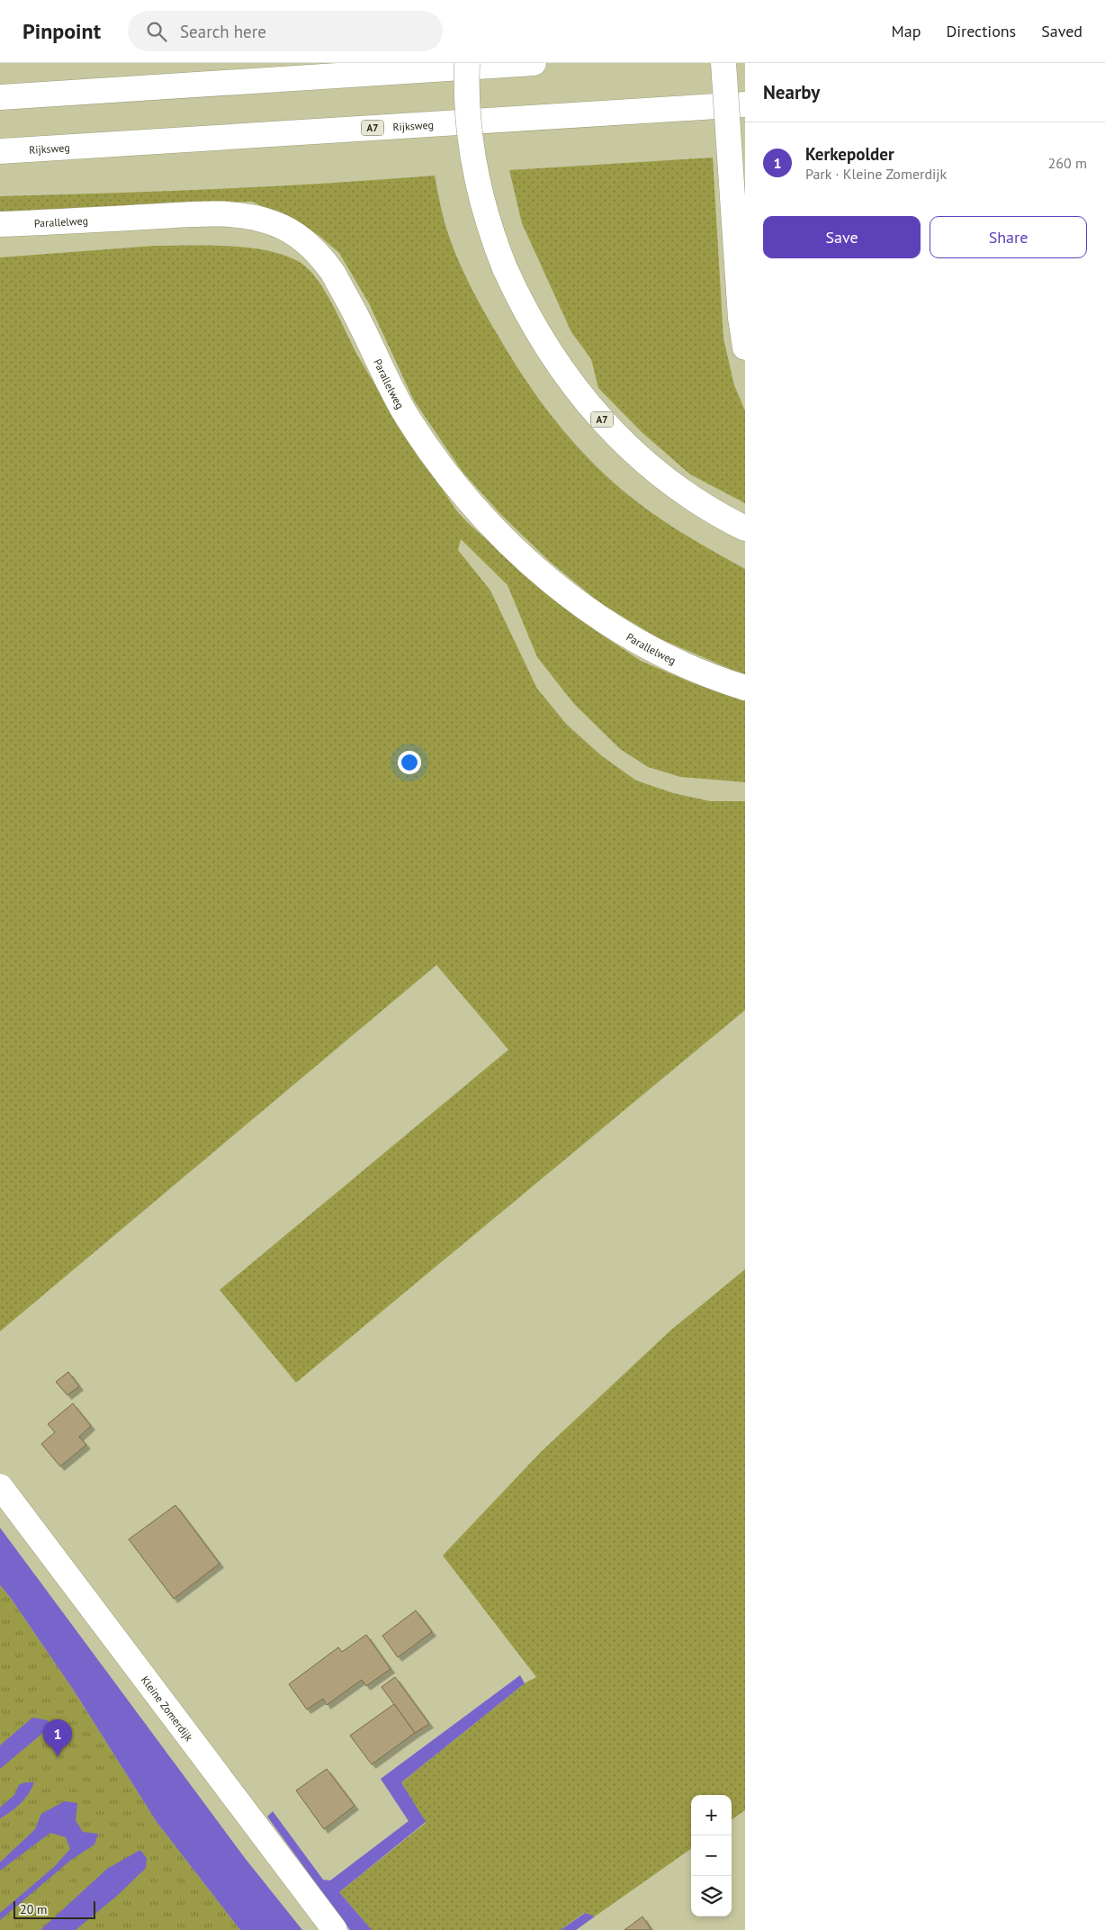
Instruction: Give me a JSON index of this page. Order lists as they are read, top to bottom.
{
  "streets": {
    "main road": [
      "Rijksweg",
      "A7",
      "Parallelweg",
      "Kleine Zomerdijk"
    ]
  },
  "scale_bar": "20 m",
  "page": {
    "header": "Pinpoint",
    "search": "Search here",
    "nav": ["Map", "Directions", "Saved"],
    "heading": "Nearby",
    "list": [
      {
        "mark": "1",
        "name": "Kerkepolder",
        "note": "Park · Kleine Zomerdijk",
        "value": "260 m"
      }
    ],
    "buttons": ["Save", "Share"],
    "pins": "1",
    "map_buttons": ["+", "−"],
    "scale": "20 m"
  }
}
